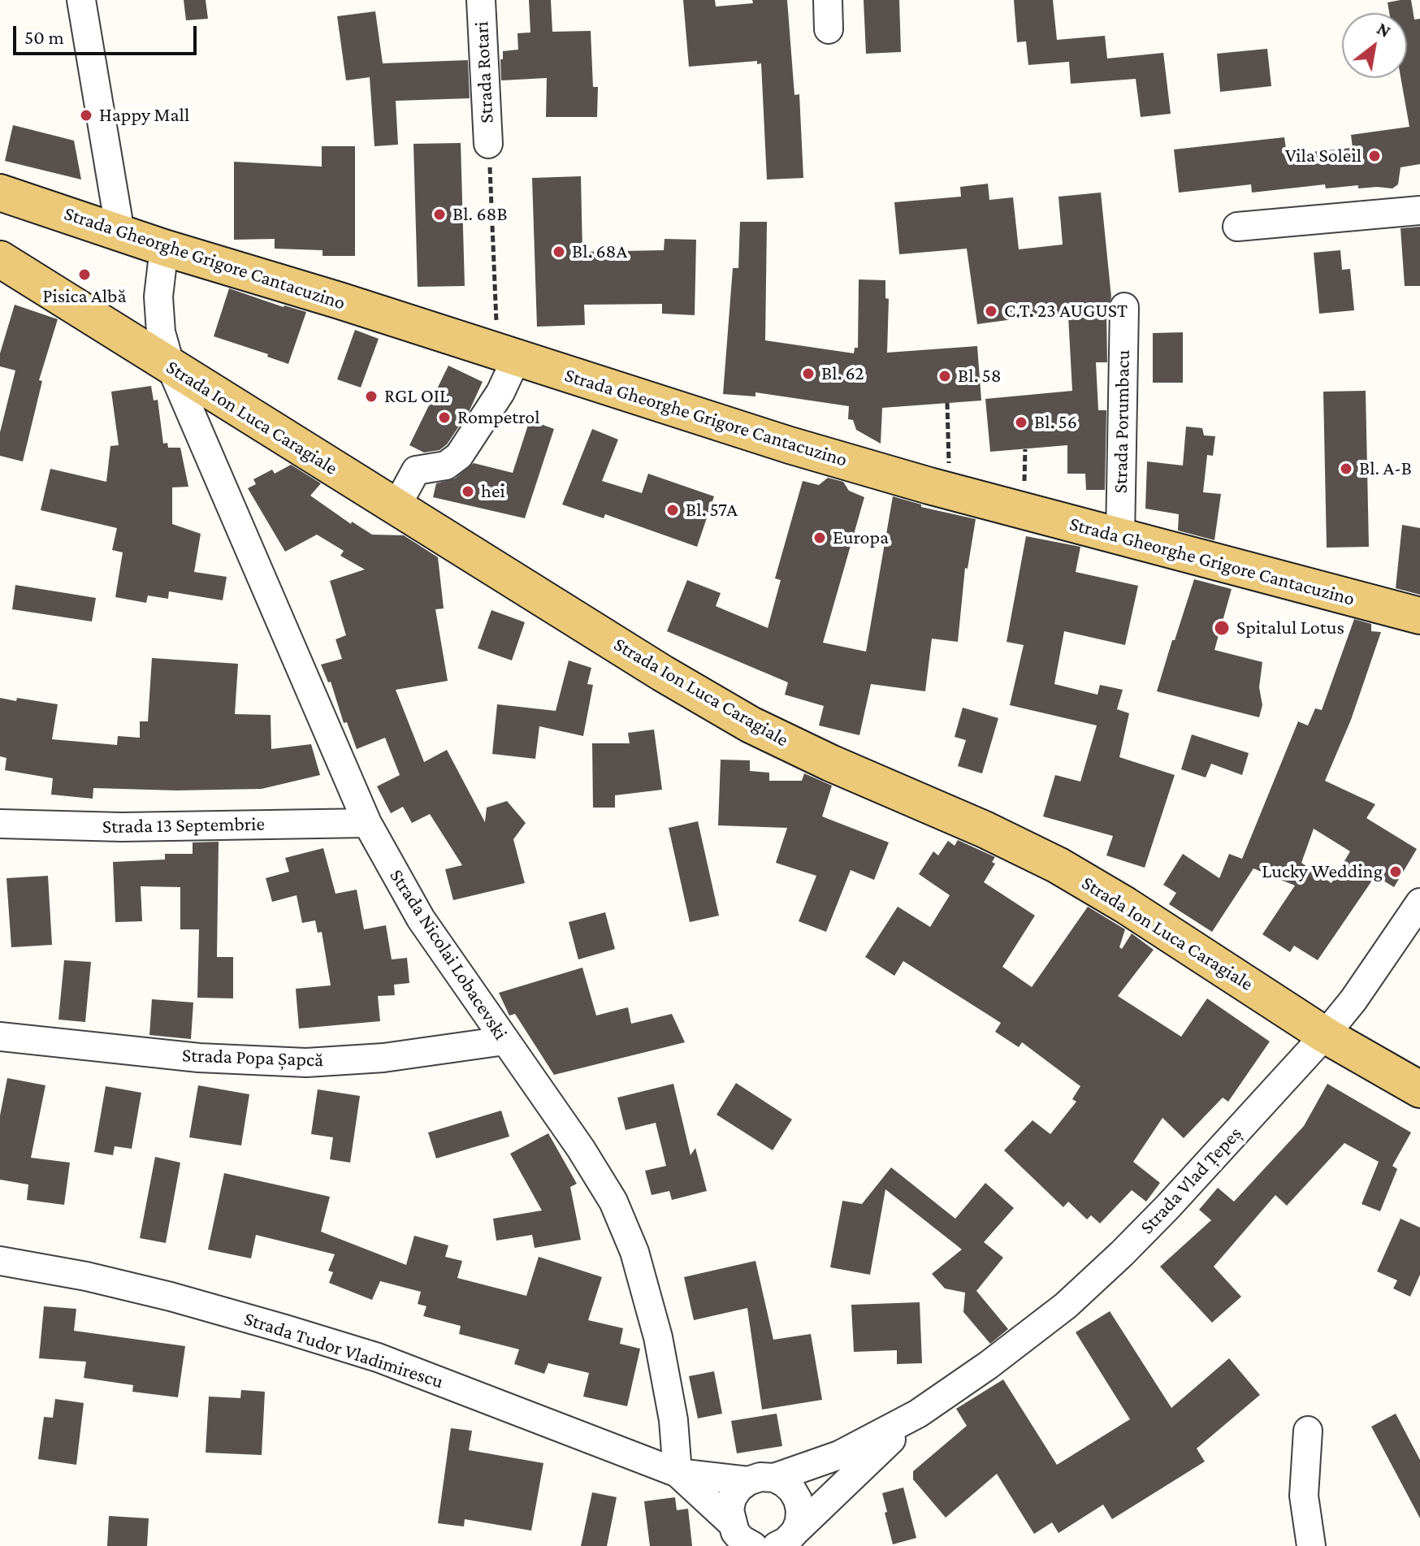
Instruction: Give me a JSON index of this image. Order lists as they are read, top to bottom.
{
  "streets": {
    "main road": ["Strada Gheorghe Grigore Cantacuzino", "Strada Ion Luca Caragiale"],
    "street": [
      "Strada Rotari",
      "Strada Porumbacu",
      "Strada 13 Septembrie",
      "Strada Nicolai Lobacevski",
      "Strada Popa Șapcă",
      "Strada Vlad Țepeș",
      "Strada Tudor Vladimirescu"
    ]
  },
  "crossings": [
    ["Strada Gheorghe Grigore Cantacuzino", "Strada Porumbacu"],
    ["Strada Gheorghe Grigore Cantacuzino", "Strada Nicolai Lobacevski"],
    ["Strada Ion Luca Caragiale", "Strada Nicolai Lobacevski"],
    ["Strada Ion Luca Caragiale", "Strada Vlad Țepeș"],
    ["Strada 13 Septembrie", "Strada Nicolai Lobacevski"],
    ["Strada Nicolai Lobacevski", "Strada Popa Șapcă"],
    ["Strada Nicolai Lobacevski", "Strada Tudor Vladimirescu"],
    ["Strada Vlad Țepeș", "Strada Tudor Vladimirescu"]
  ],
  "places": [
    "Happy Mall",
    "Vila Soleil",
    "Bl. 68B",
    "Bl. 68A",
    "Pisica Albă",
    "C.T. 23 AUGUST",
    "Bl. 62",
    "Bl. 58",
    "RGL OIL",
    "Rompetrol",
    "Bl. 56",
    "Bl. A-B",
    "hei",
    "Bl. 57A",
    "Europa",
    "Spitalul Lotus",
    "Lucky Wedding"
  ],
  "scale_bar": "50 m",
  "north": "top right"
}
